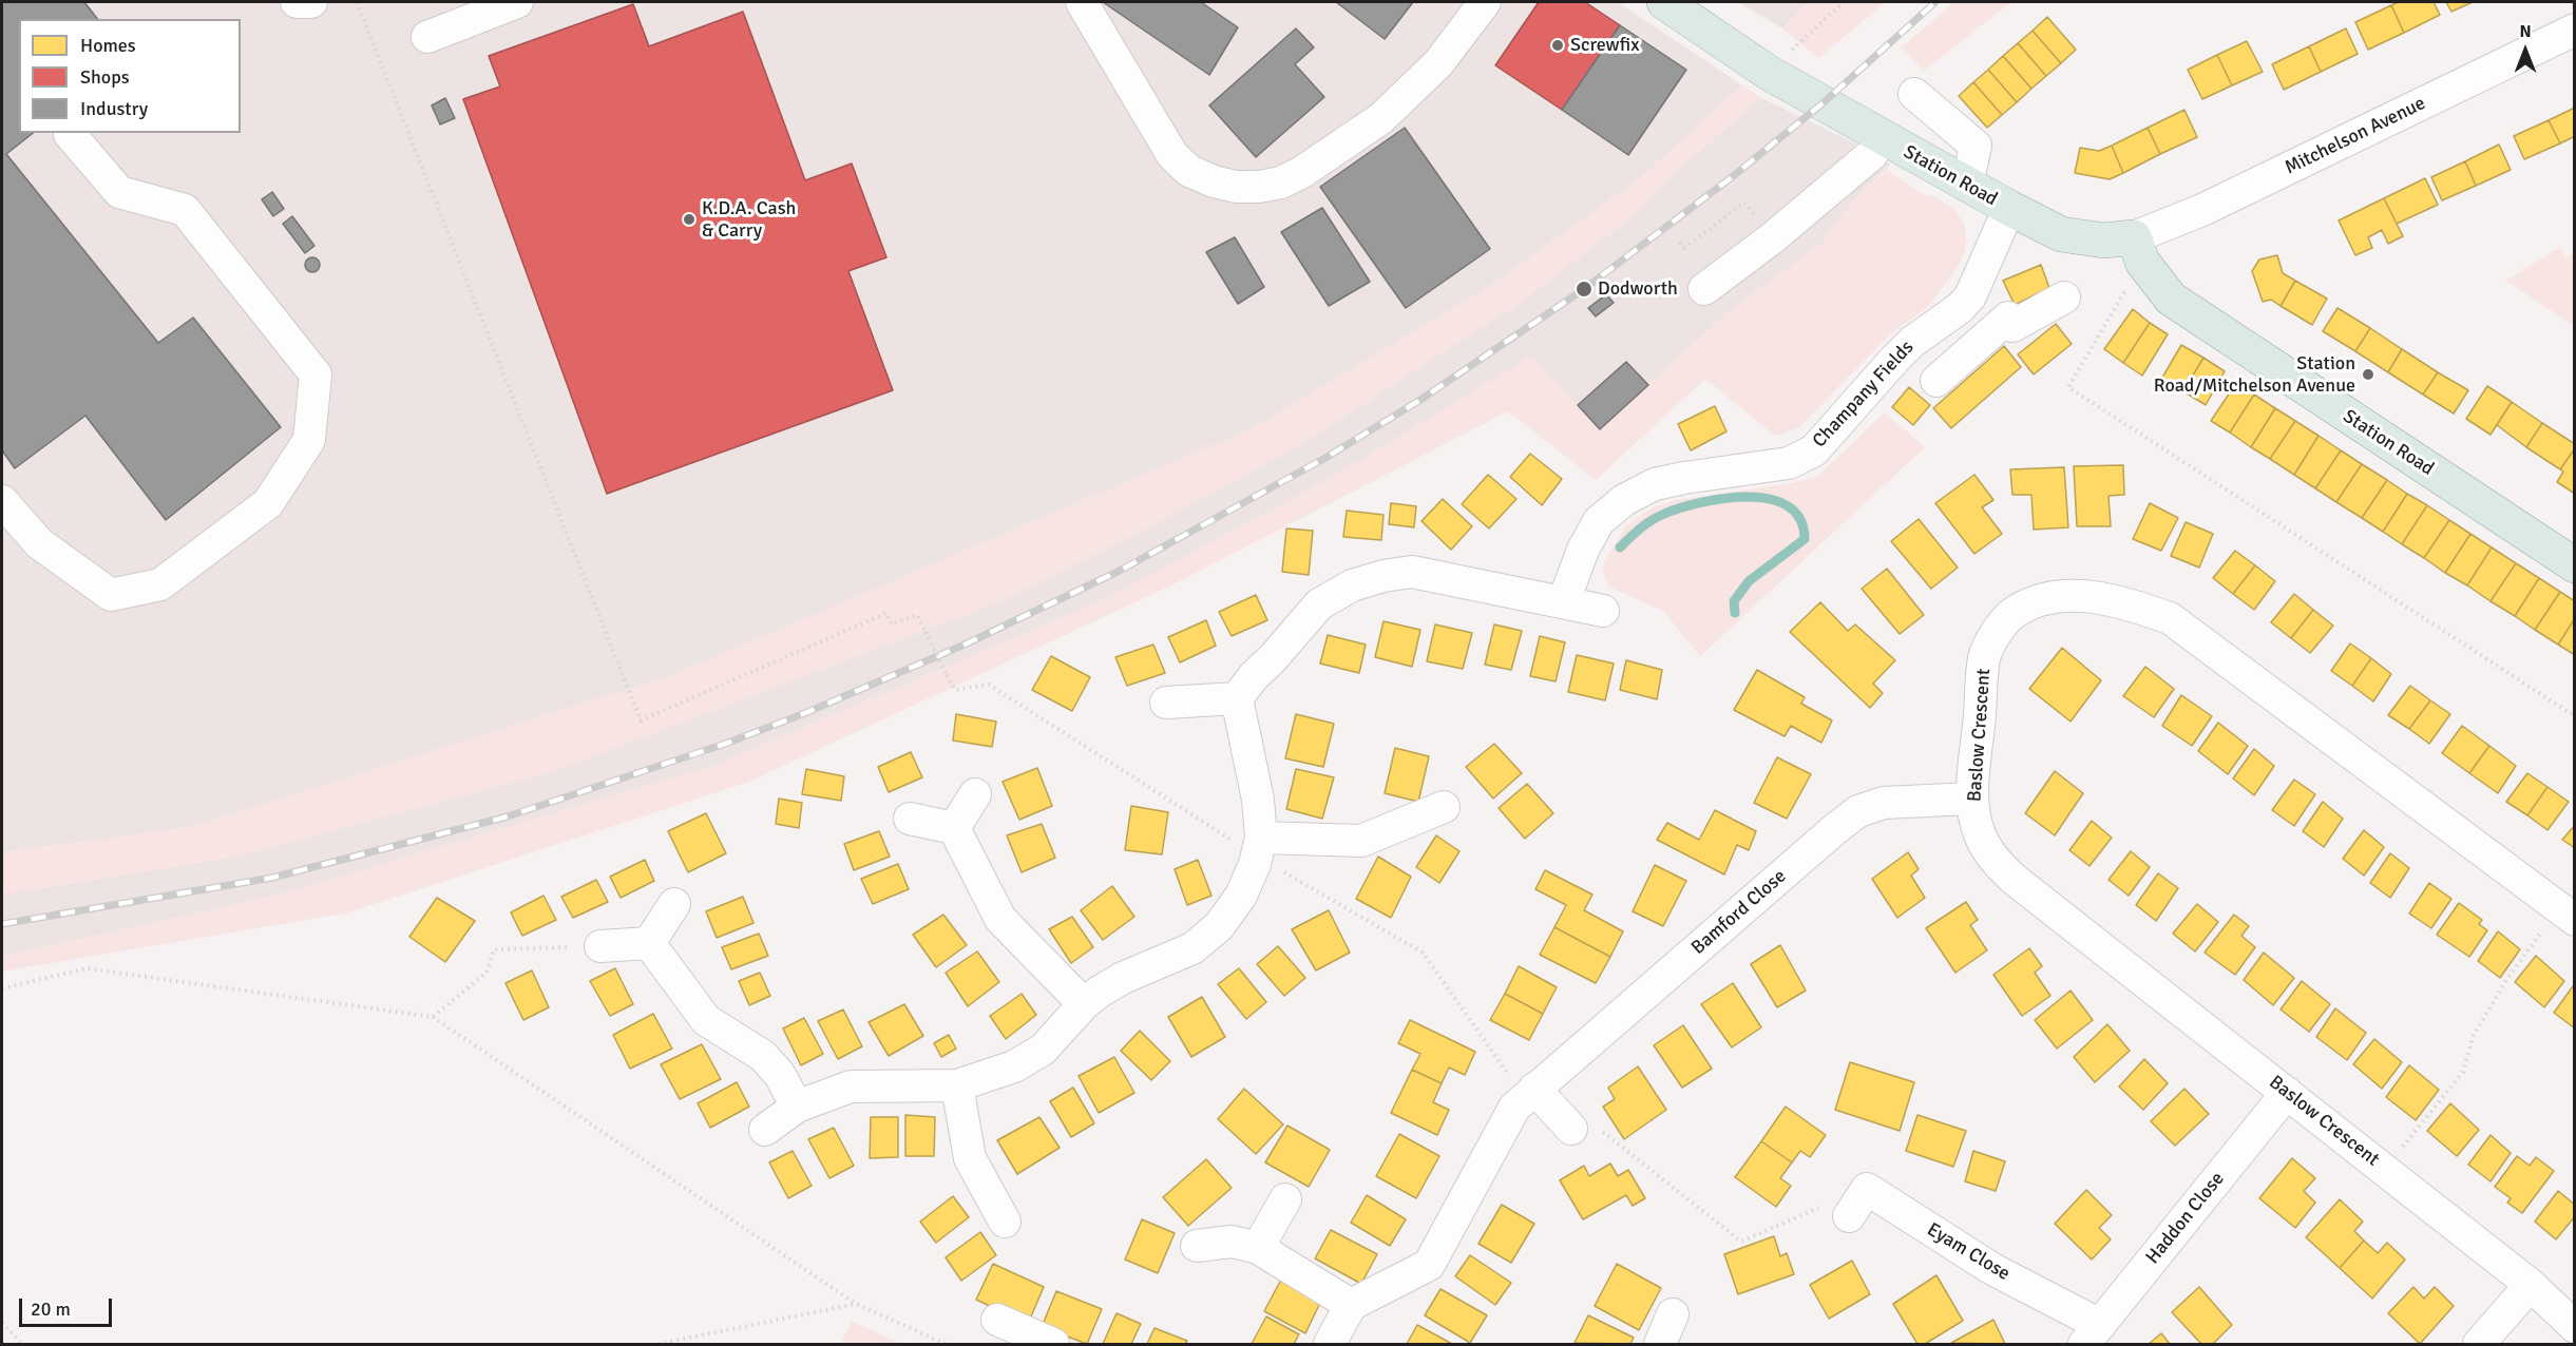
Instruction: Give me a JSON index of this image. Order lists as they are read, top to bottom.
{
  "streets": {
    "main road": ["Station Road"],
    "street": [
      "Mitchelson Avenue",
      "Champany Fields",
      "Baslow Crescent",
      "Bamford Close",
      "Haddon Close",
      "Eyam Close"
    ]
  },
  "crossings": [
    ["Mitchelson Avenue", "Station Road"],
    ["Station Road", "Champany Fields"],
    ["Baslow Crescent", "Bamford Close"],
    ["Baslow Crescent", "Haddon Close"],
    ["Haddon Close", "Eyam Close"]
  ],
  "places": [
    "Screwfix",
    "K.D.A. Cash & Carry",
    "Dodworth",
    "Station Road/Mitchelson Avenue"
  ],
  "legend": ["Homes", "Shops", "Industry"],
  "scale_bar": "20 m",
  "north": "top"
}
